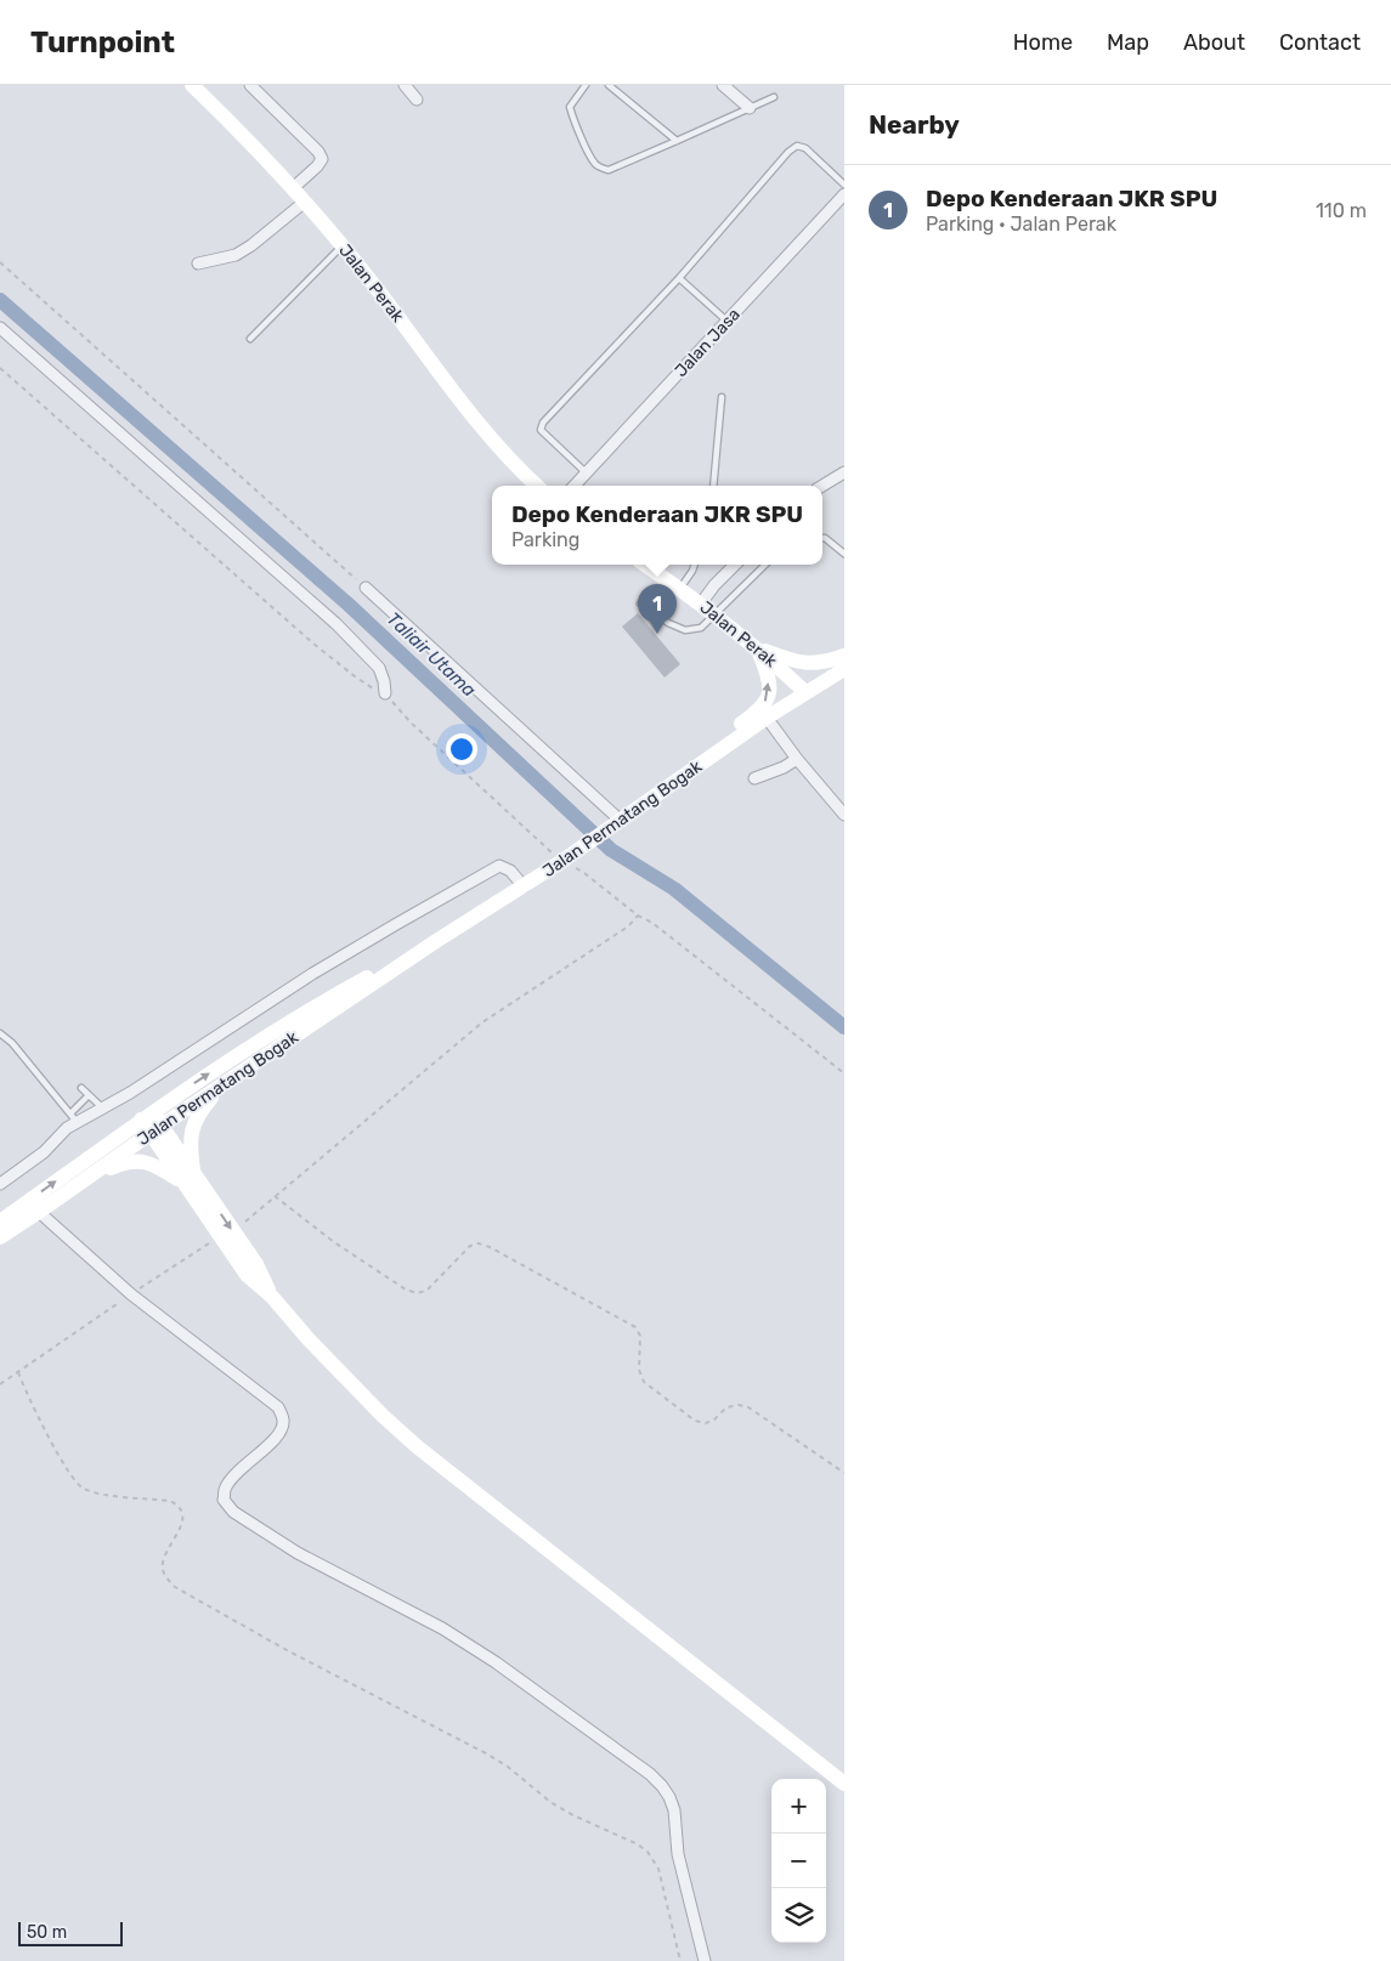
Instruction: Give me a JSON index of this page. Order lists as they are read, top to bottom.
{
  "streets": {
    "street": ["Jalan Perak", "Jalan Jasa", "Jalan Permatang Bogak"]
  },
  "crossings": [
    ["Jalan Perak", "Jalan Permatang Bogak"]
  ],
  "water": ["Taliair Utama"],
  "scale_bar": "50 m",
  "page": {
    "header": "Turnpoint",
    "nav": [
      "Home",
      "Map",
      "About",
      "Contact"
    ],
    "heading": "Nearby",
    "list": [
      {
        "mark": "1",
        "name": "Depo Kenderaan JKR SPU",
        "note": "Parking · Jalan Perak",
        "value": "110 m"
      }
    ],
    "popup": ["Depo Kenderaan JKR SPU", "Parking"],
    "pins": "1",
    "map_buttons": ["+", "−"],
    "scale": "50 m"
  }
}
